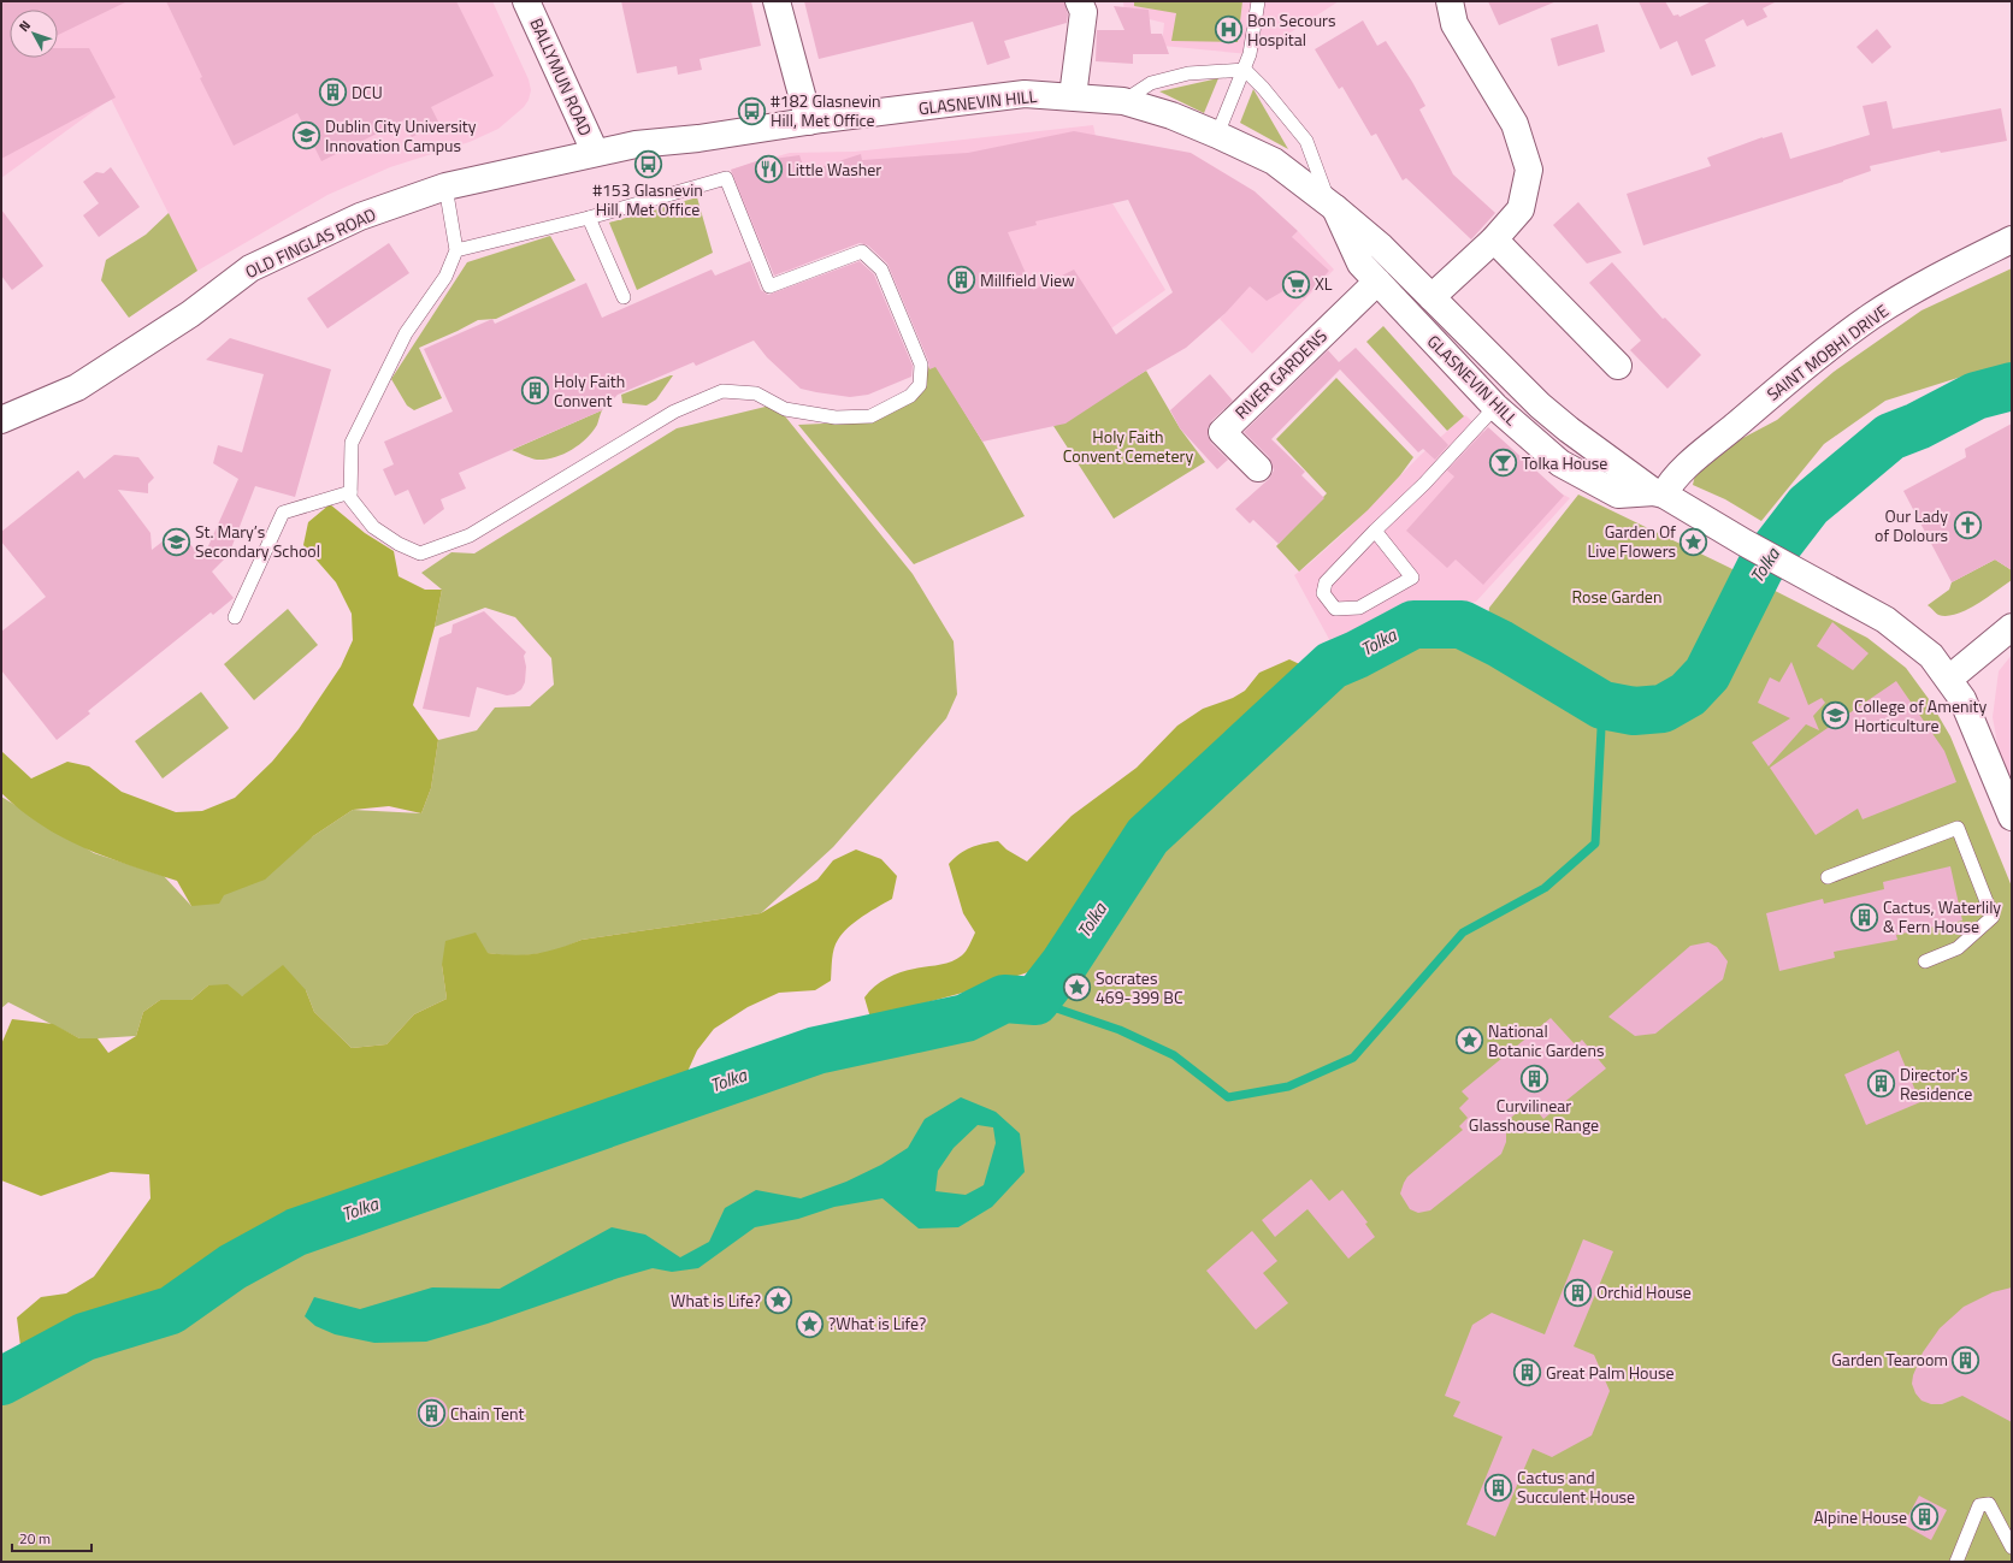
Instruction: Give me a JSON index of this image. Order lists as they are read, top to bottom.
{
  "streets": {
    "street": [
      "BALLYMUN ROAD",
      "GLASNEVIN HILL",
      "OLD FINGLAS ROAD",
      "SAINT MOBHI DRIVE",
      "RIVER GARDENS"
    ]
  },
  "crossings": [
    ["BALLYMUN ROAD", "GLASNEVIN HILL"],
    ["BALLYMUN ROAD", "OLD FINGLAS ROAD"],
    ["GLASNEVIN HILL", "OLD FINGLAS ROAD"],
    ["GLASNEVIN HILL", "SAINT MOBHI DRIVE"],
    ["GLASNEVIN HILL", "RIVER GARDENS"]
  ],
  "water": ["Tolka"],
  "parks": ["Holy Faith Convent Cemetery", "Rose Garden"],
  "places": {
    "hospital": ["Bon Secours Hospital"],
    "building": [
      "DCU",
      "Millfield View",
      "Holy Faith Convent",
      "Cactus, Waterlily & Fern House",
      "Curvilinear Glasshouse Range",
      "Director's Residence",
      "Orchid House",
      "Garden Tearoom",
      "Great Palm House",
      "Chain Tent",
      "Cactus and Succulent House",
      "Alpine House"
    ],
    "bus stop": ["#182 Glasnevin Hill, Met Office", "#153 Glasnevin Hill, Met Office"],
    "school or university": ["Dublin City University Innovation Campus", "St. Mary’s Secondary School", "College of Amenity Horticulture"],
    "restaurant": ["Little Washer"],
    "supermarket": ["XL"],
    "bar": ["Tolka House"],
    "church": ["Our Lady of Dolours"],
    "place": [
      "Garden Of Live Flowers",
      "Socrates 469-399 BC",
      "National Botanic Gardens",
      "What is Life?",
      "?What is Life?"
    ]
  },
  "scale_bar": "20 m",
  "north": "top left"
}
